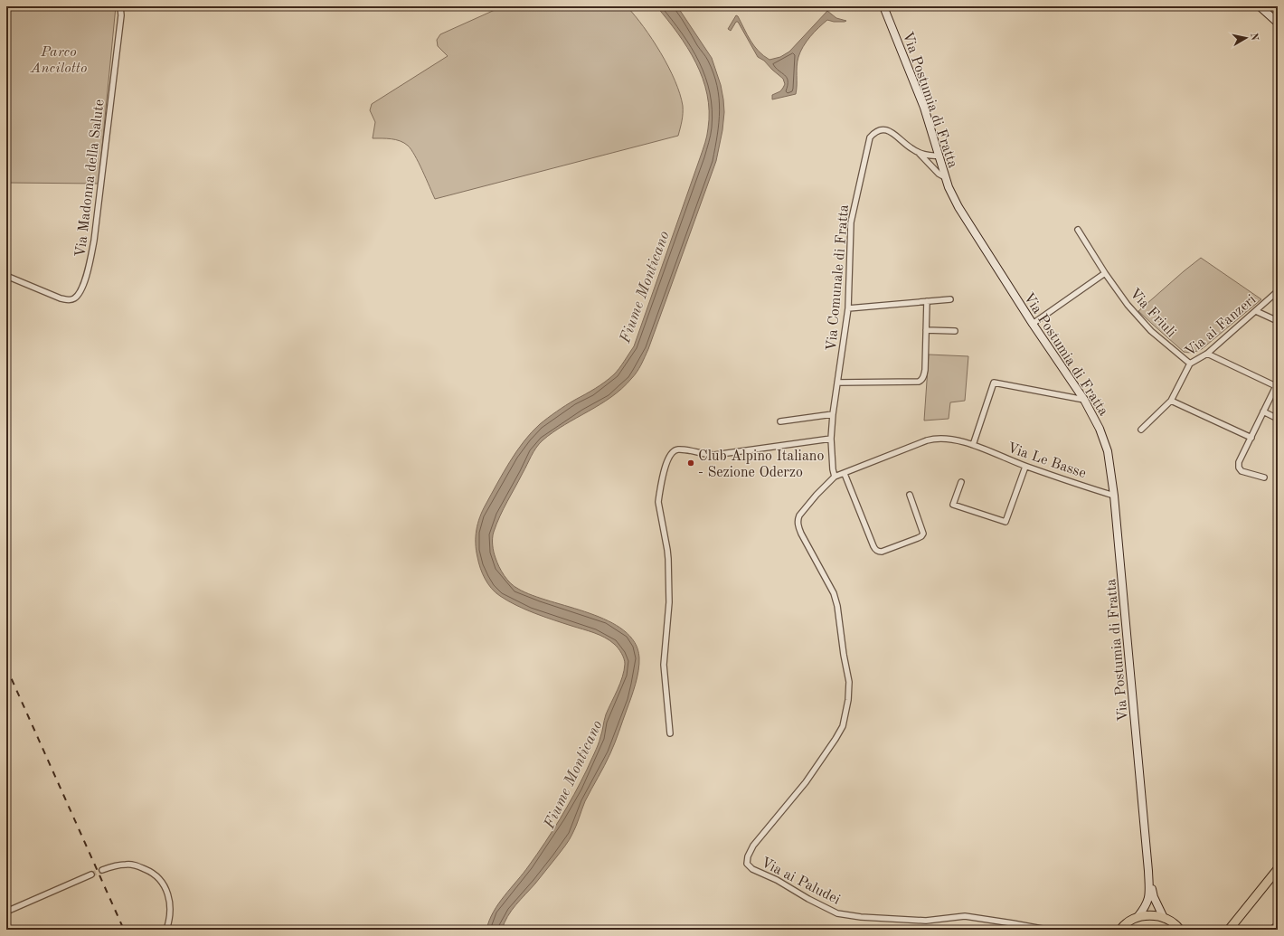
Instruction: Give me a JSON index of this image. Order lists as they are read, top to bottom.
{
  "streets": {
    "main road": ["Via Postumia di Fratta"],
    "street": [
      "Via Madonna della Salute",
      "Via Comunale di Fratta",
      "Via Friuli",
      "Via ai Fanzeri",
      "Via Le Basse",
      "Via ai Paludei"
    ]
  },
  "crossings": [
    ["Via Postumia di Fratta", "Via Comunale di Fratta"],
    ["Via Postumia di Fratta", "Via Le Basse"],
    ["Via Friuli", "Via ai Fanzeri"],
    ["Via Le Basse", "Via ai Paludei"]
  ],
  "water": ["Fiume Monticano"],
  "parks": ["Parco Ancilotto"],
  "places": ["Club Alpino Italiano - Sezione Oderzo"],
  "north": "right"
}
